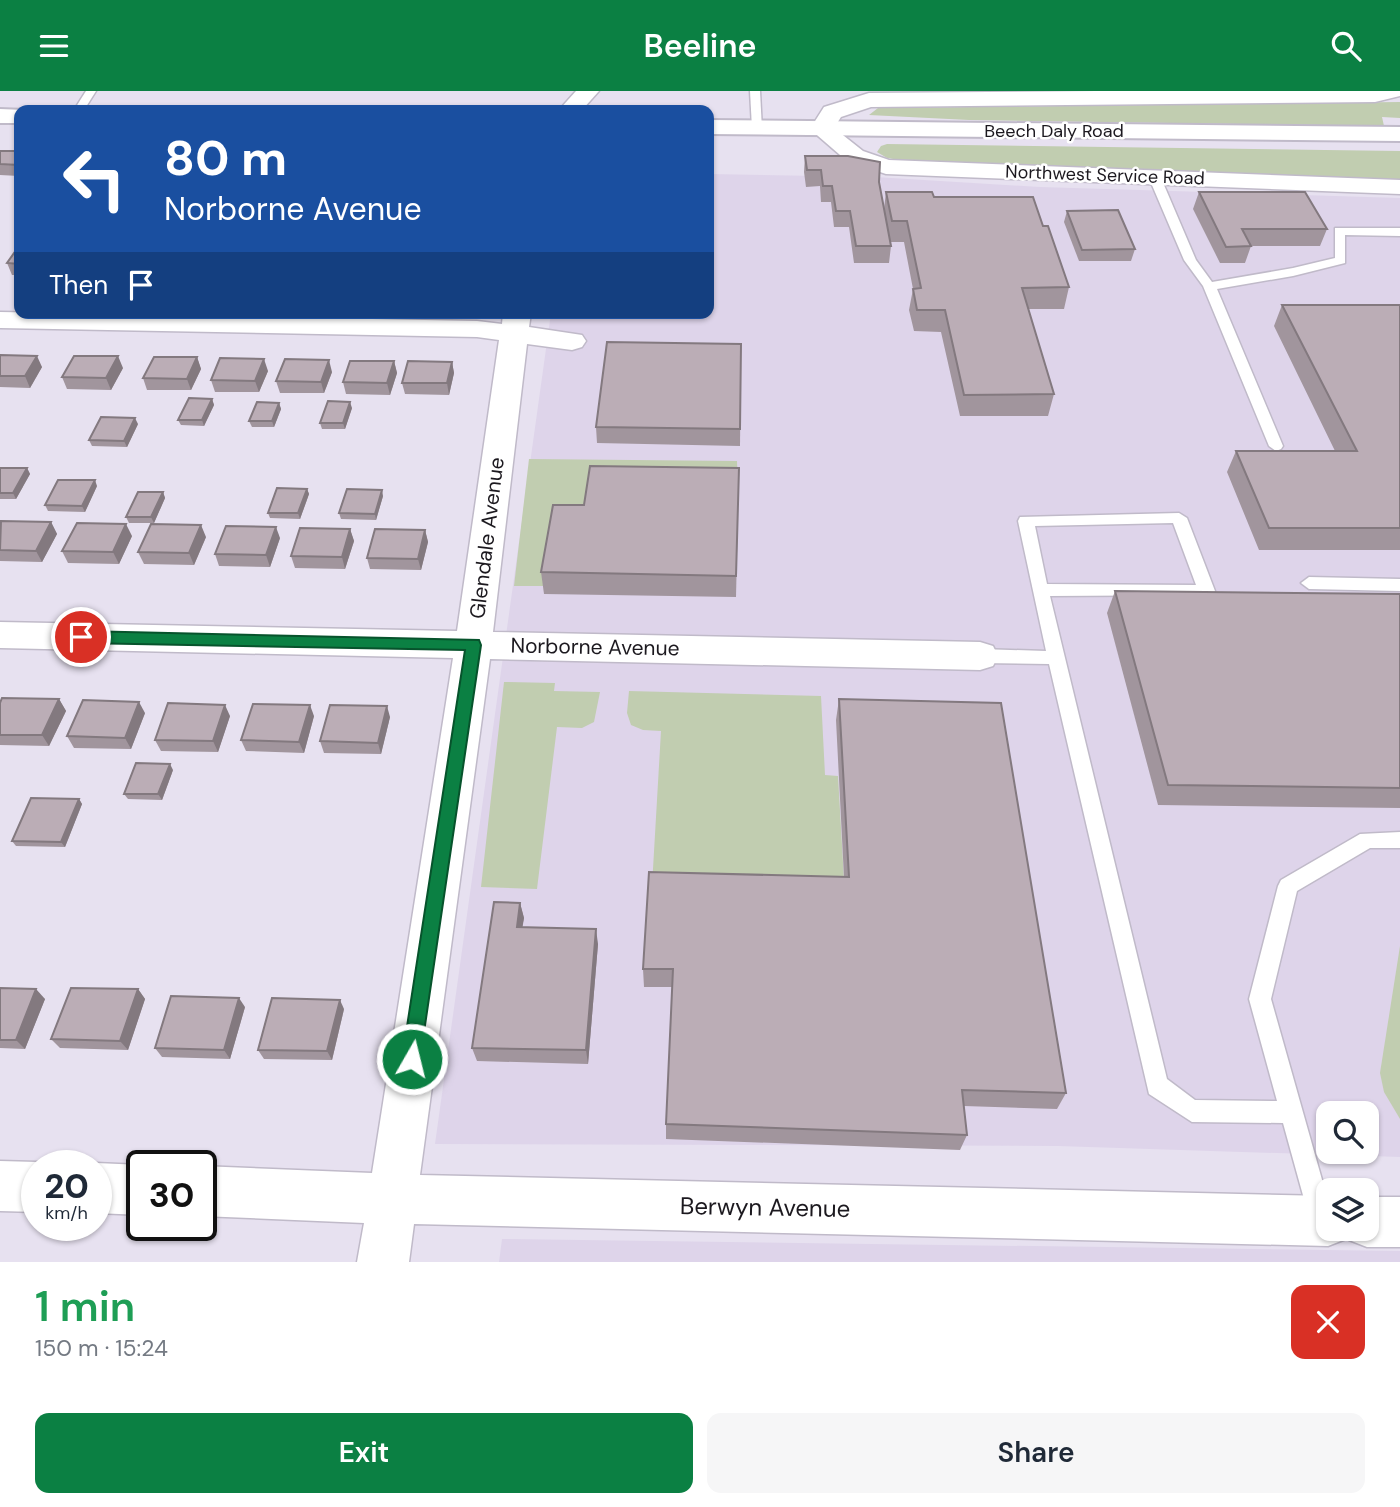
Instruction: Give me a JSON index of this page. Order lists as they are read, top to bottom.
{
  "streets": {
    "main road": ["Beech Daly Road"],
    "street": [
      "Northwest Service Road",
      "Glendale Avenue",
      "Norborne Avenue",
      "Berwyn Avenue"
    ]
  },
  "crossings": [
    ["Beech Daly Road", "Northwest Service Road"],
    ["Glendale Avenue", "Norborne Avenue"],
    ["Glendale Avenue", "Berwyn Avenue"]
  ],
  "page": {
    "header": "Beeline",
    "turn": ["80 m", "Norborne Avenue"],
    "then": "Then",
    "speed": "20 km/h",
    "limit": "30",
    "heading": ["1 min", "150 m · 15:24"],
    "buttons": ["Exit", "Share"]
  }
}
